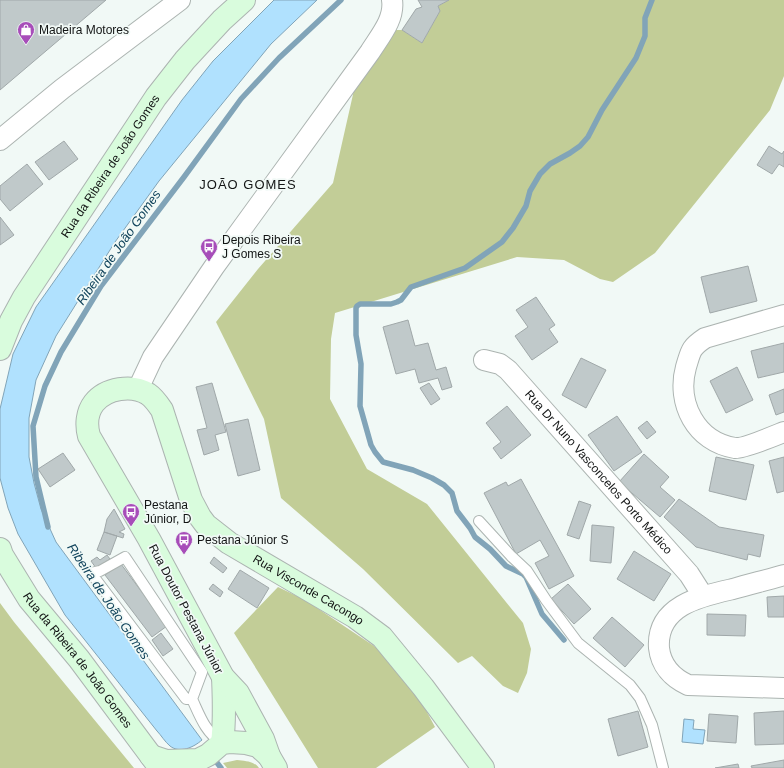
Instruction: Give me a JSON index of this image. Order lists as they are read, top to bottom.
{
  "streets": {
    "main road": ["Rua da Ribeira de João Gomes", "Rua Visconde Cacongo", "Rua Doutor Pestana Júnior"],
    "street": ["Rua Dr Nuno Vasconcelos Porto Médico"]
  },
  "crossings": [
    ["Rua Visconde Cacongo", "Rua Doutor Pestana Júnior"]
  ],
  "districts": ["JOÃO GOMES"],
  "water": ["Ribeira de João Gomes"],
  "places": {
    "shop": ["Madeira Motores"],
    "bus stop": ["Depois Ribeira J Gomes S", "Pestana Júnior, D", "Pestana Júnior S"]
  }
}
